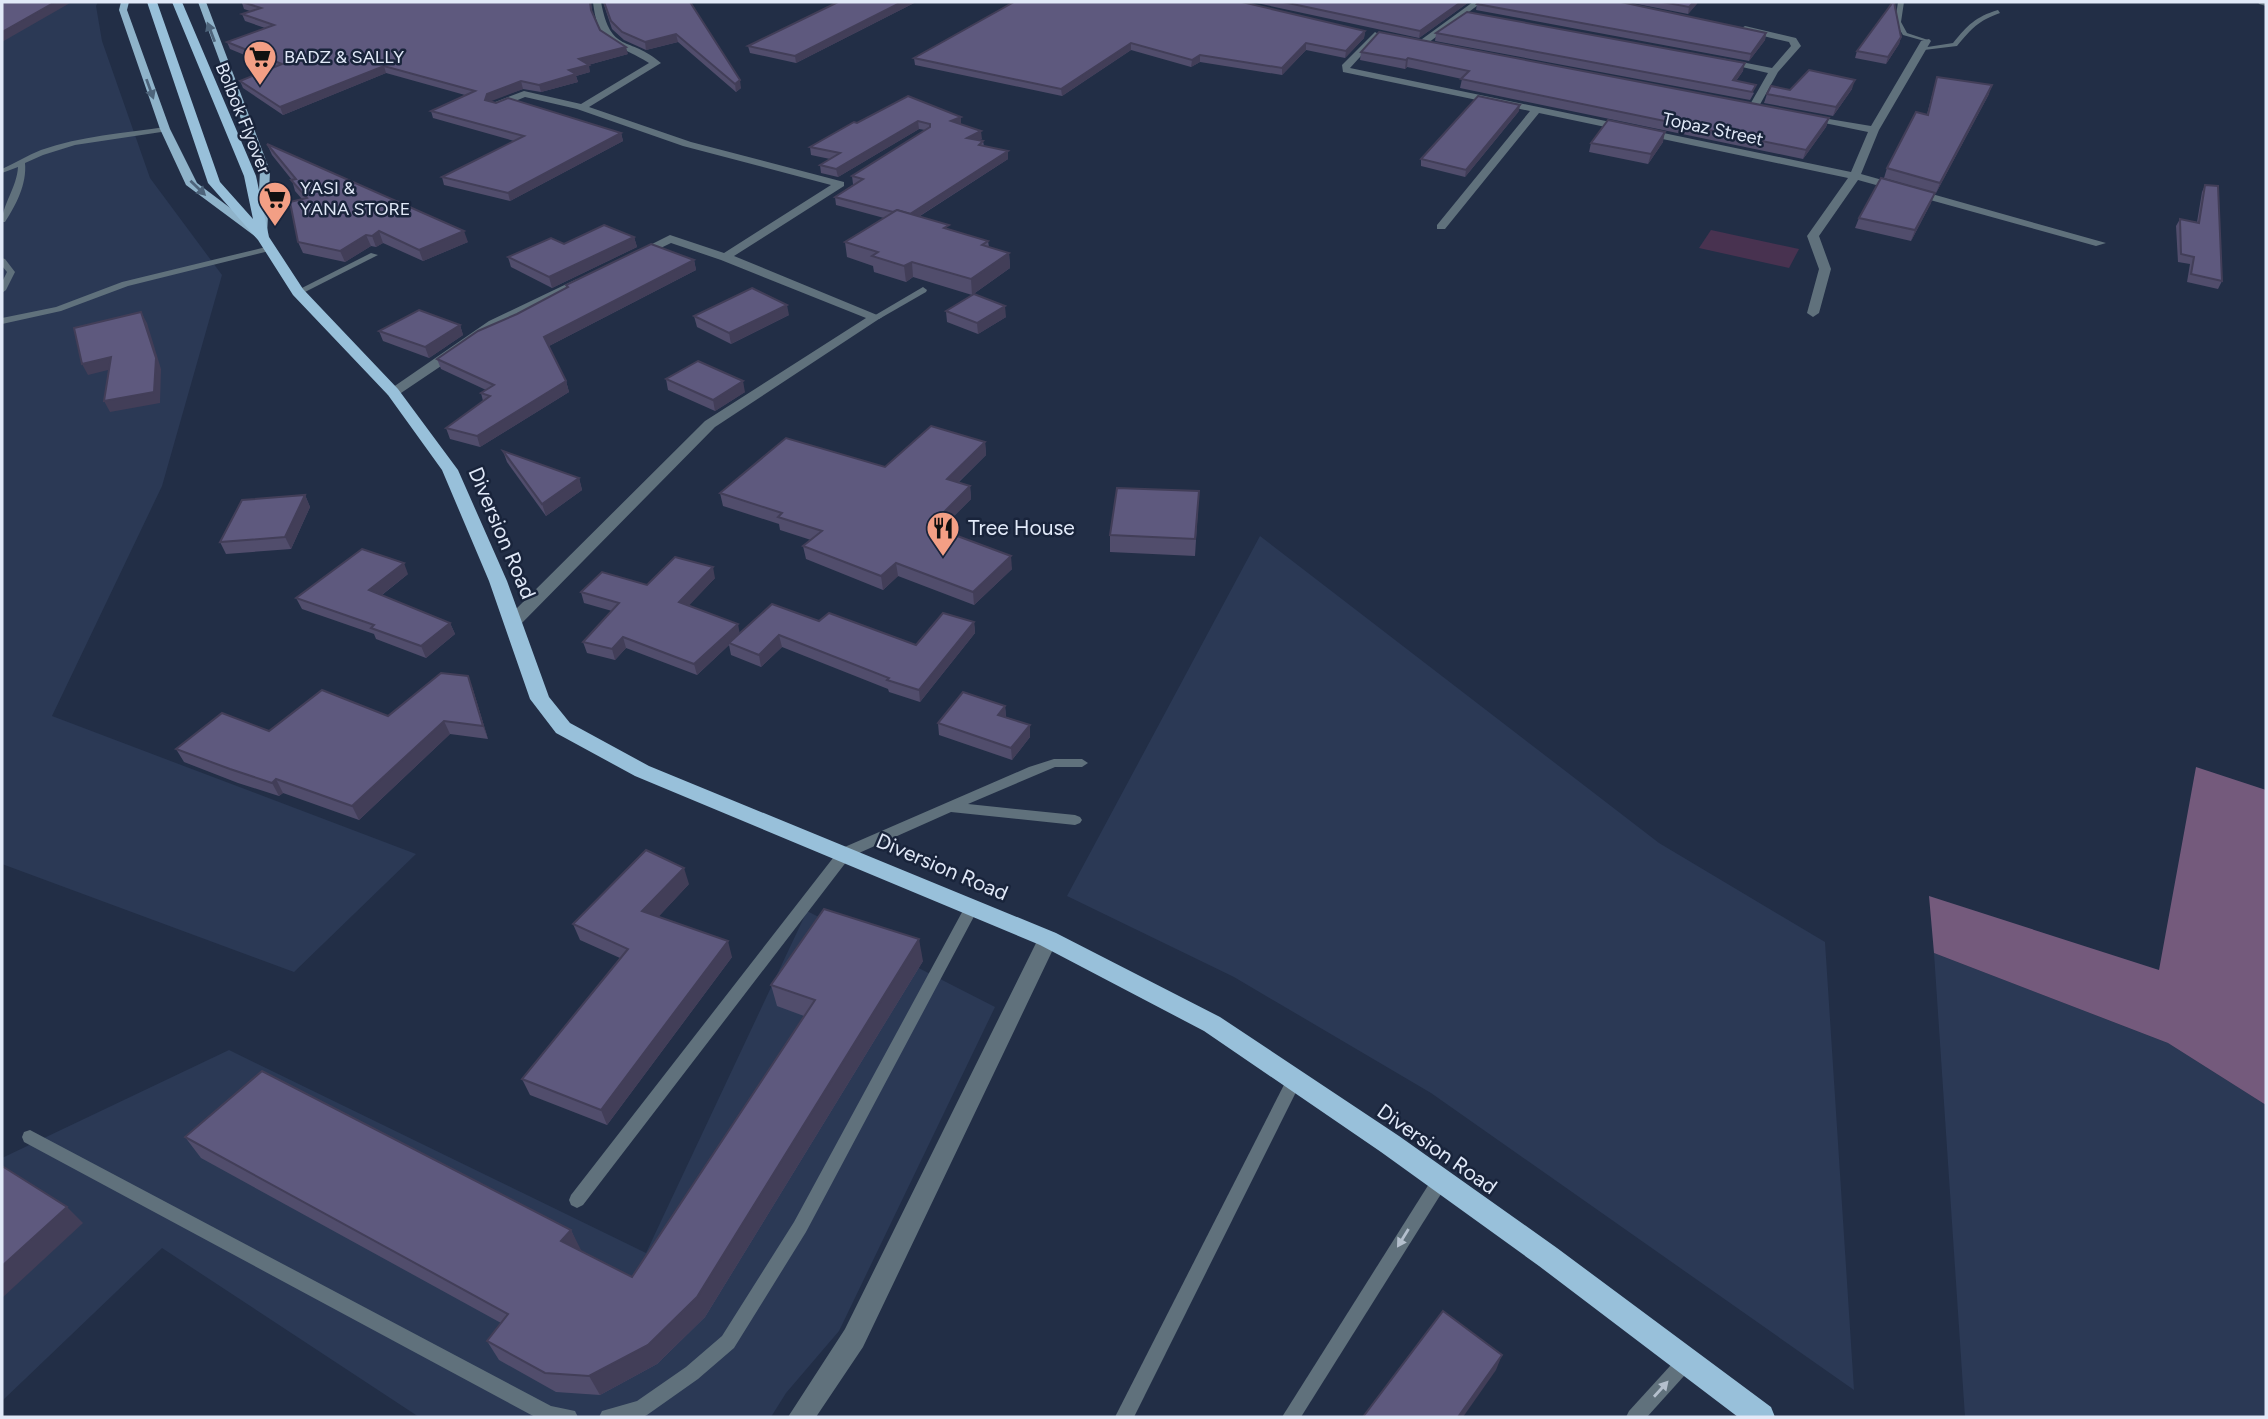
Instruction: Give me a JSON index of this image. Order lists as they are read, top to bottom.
{
  "streets": {
    "highway": ["Bolbok Flyover", "Diversion Road"],
    "street": ["Topaz Street"]
  },
  "crossings": [
    ["Bolbok Flyover", "Diversion Road"]
  ],
  "places": {
    "supermarket": ["BADZ & SALLY", "YASI & YANA STORE"],
    "restaurant": ["Tree House"]
  }
}
